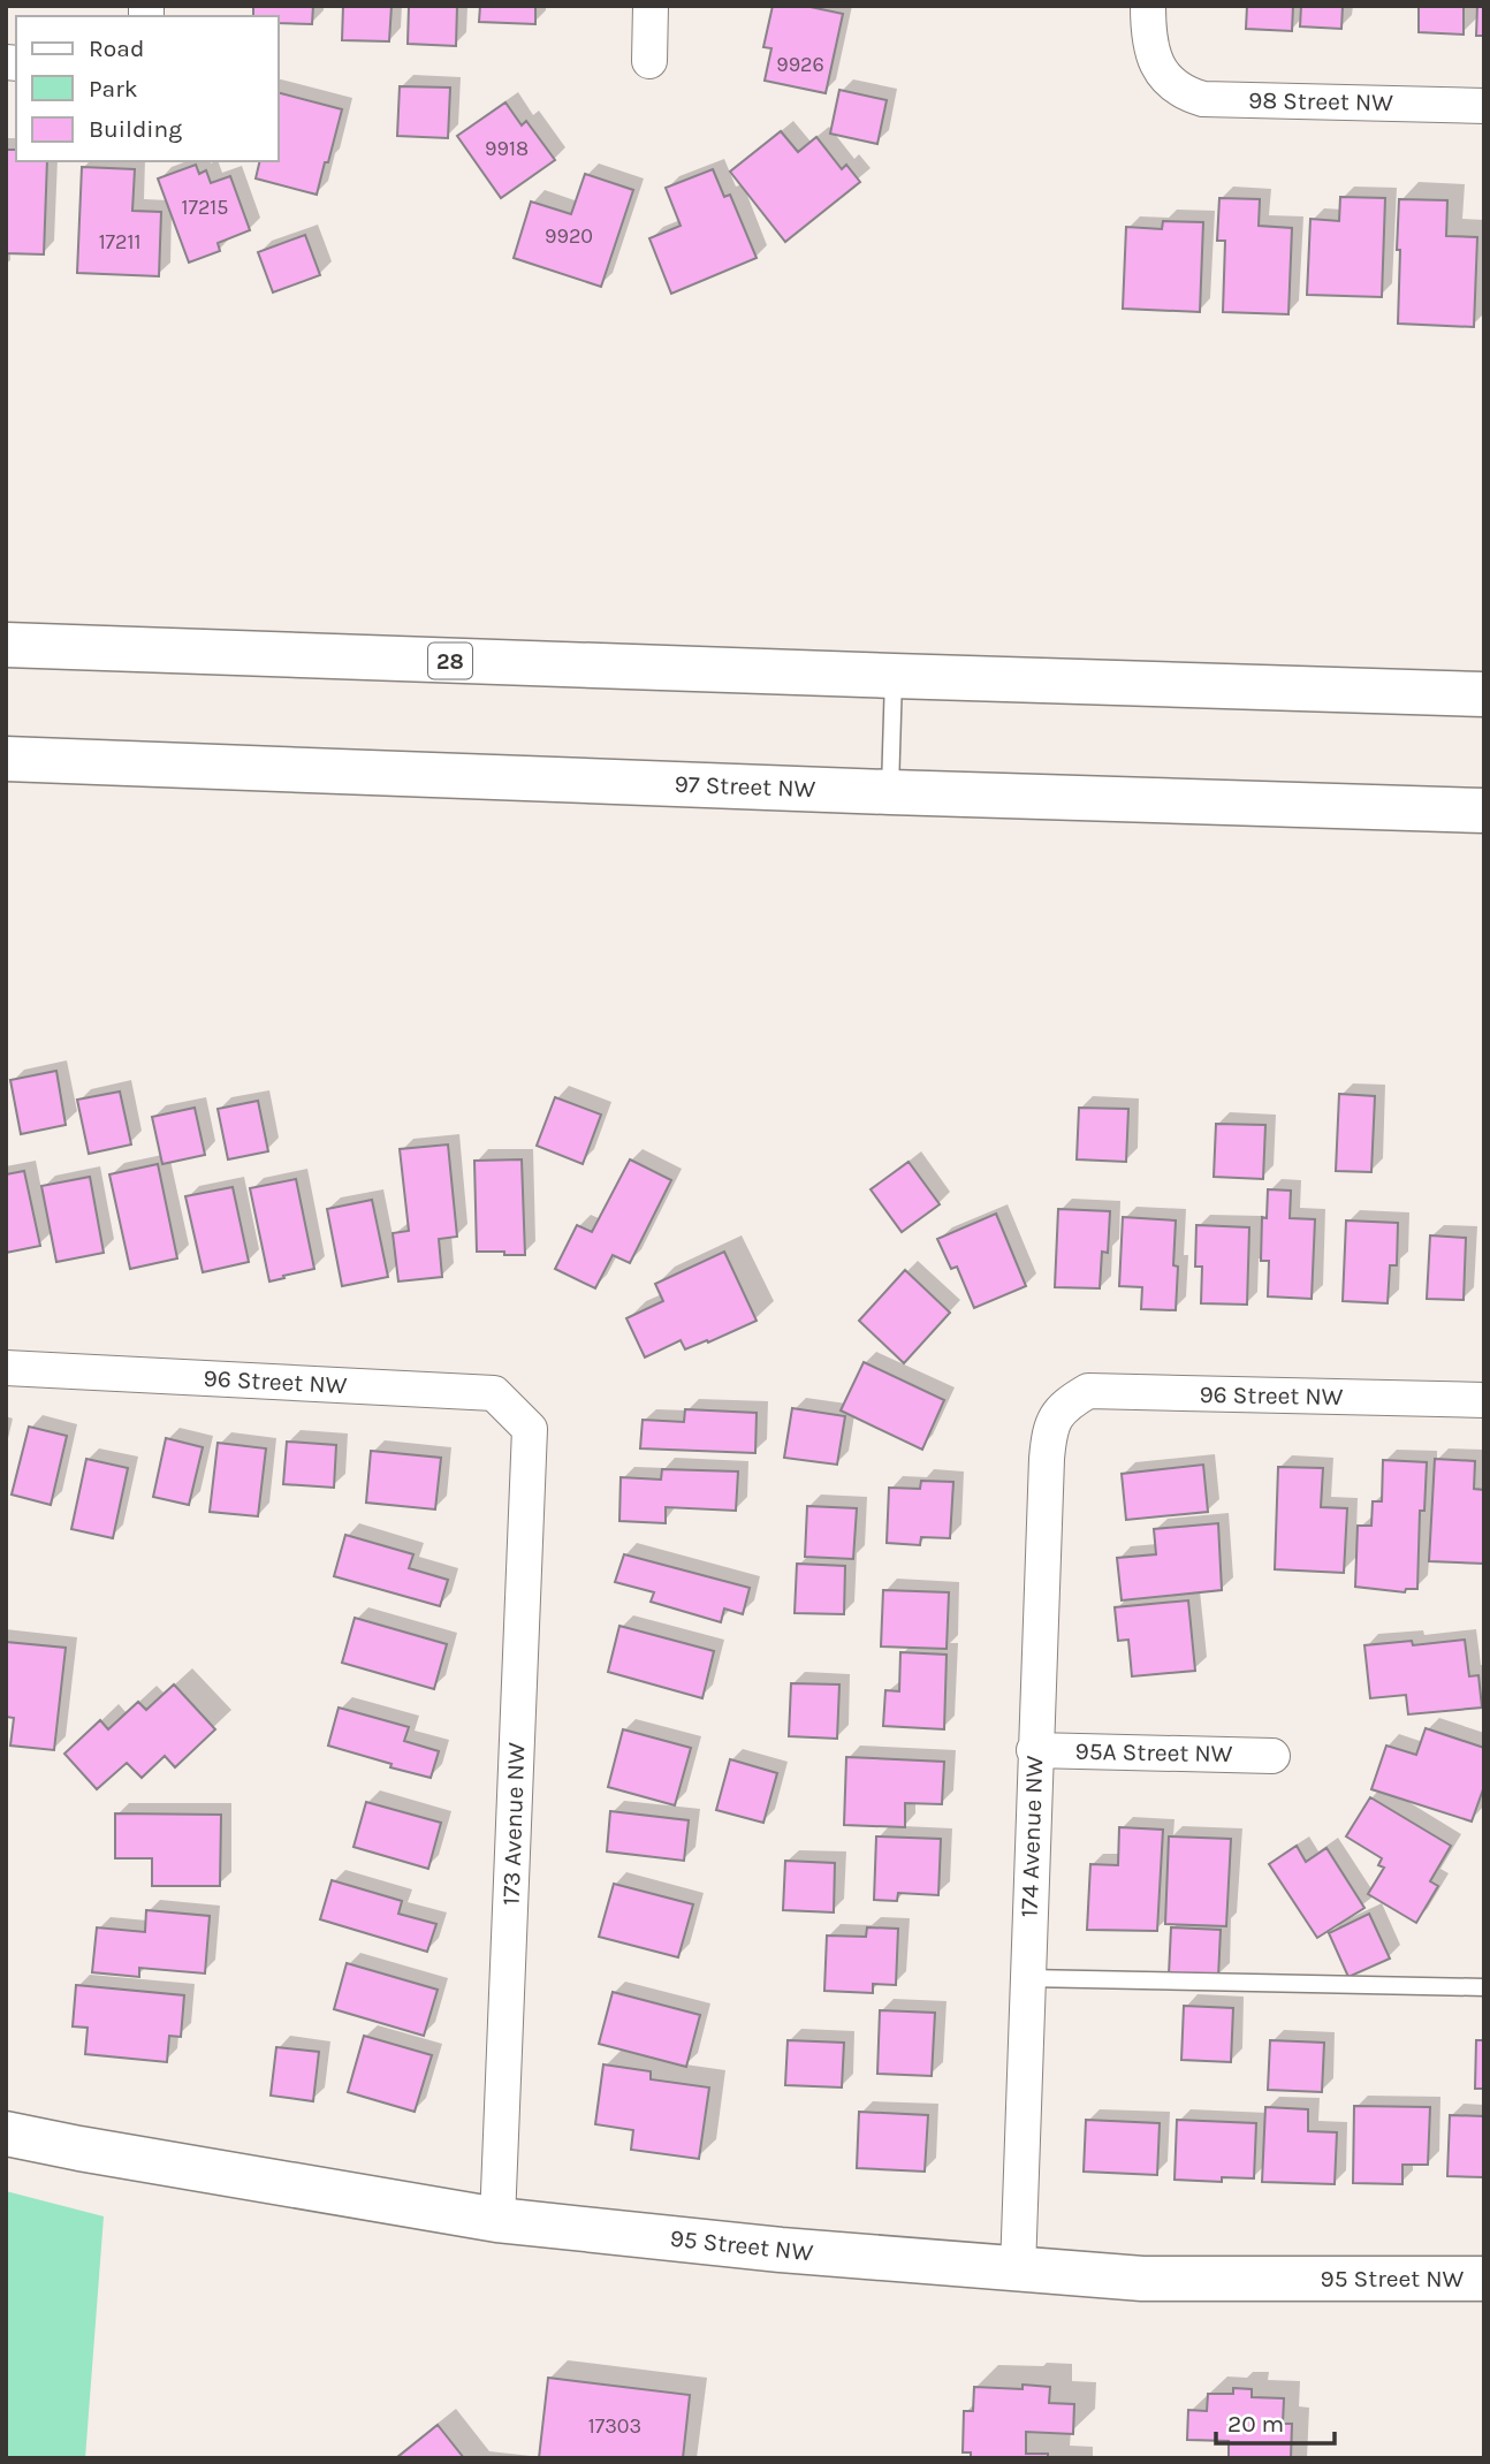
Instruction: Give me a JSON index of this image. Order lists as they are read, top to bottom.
{
  "streets": {
    "main road": ["28", "97 Street NW", "95 Street NW"],
    "street": [
      "98 Street NW",
      "96 Street NW",
      "95A Street NW",
      "173 Avenue NW",
      "174 Avenue NW"
    ]
  },
  "crossings": [
    ["96 Street NW", "173 Avenue NW"],
    ["96 Street NW", "174 Avenue NW"],
    ["95A Street NW", "174 Avenue NW"],
    ["173 Avenue NW", "95 Street NW"],
    ["174 Avenue NW", "95 Street NW"]
  ],
  "house_numbers": [
    "9926",
    "9918",
    "17215",
    "9920",
    "17211",
    "17303"
  ],
  "legend": ["Road", "Park", "Building"],
  "scale_bar": "20 m"
}
